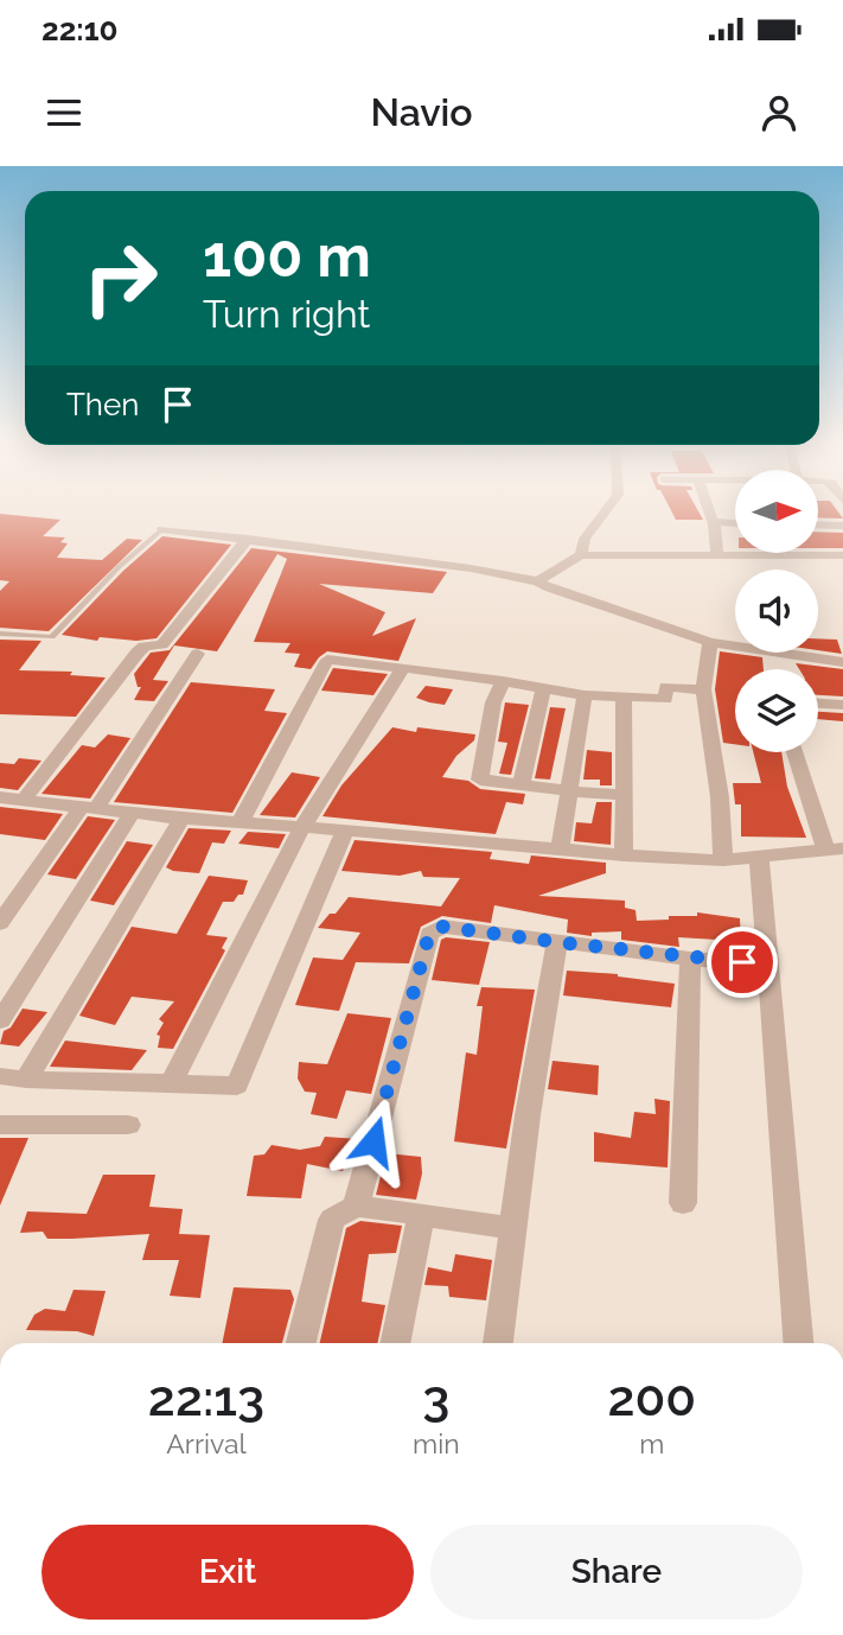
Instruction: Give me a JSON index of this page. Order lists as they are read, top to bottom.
{
  "north": "right",
  "page": {
    "status": "22:10",
    "header": "Navio",
    "turn": ["100 m", "Turn right"],
    "then": "Then",
    "eta": [
      "22:13",
      "Arrival",
      "3",
      "min",
      "200",
      "m"
    ],
    "buttons": ["Exit", "Share"]
  }
}
